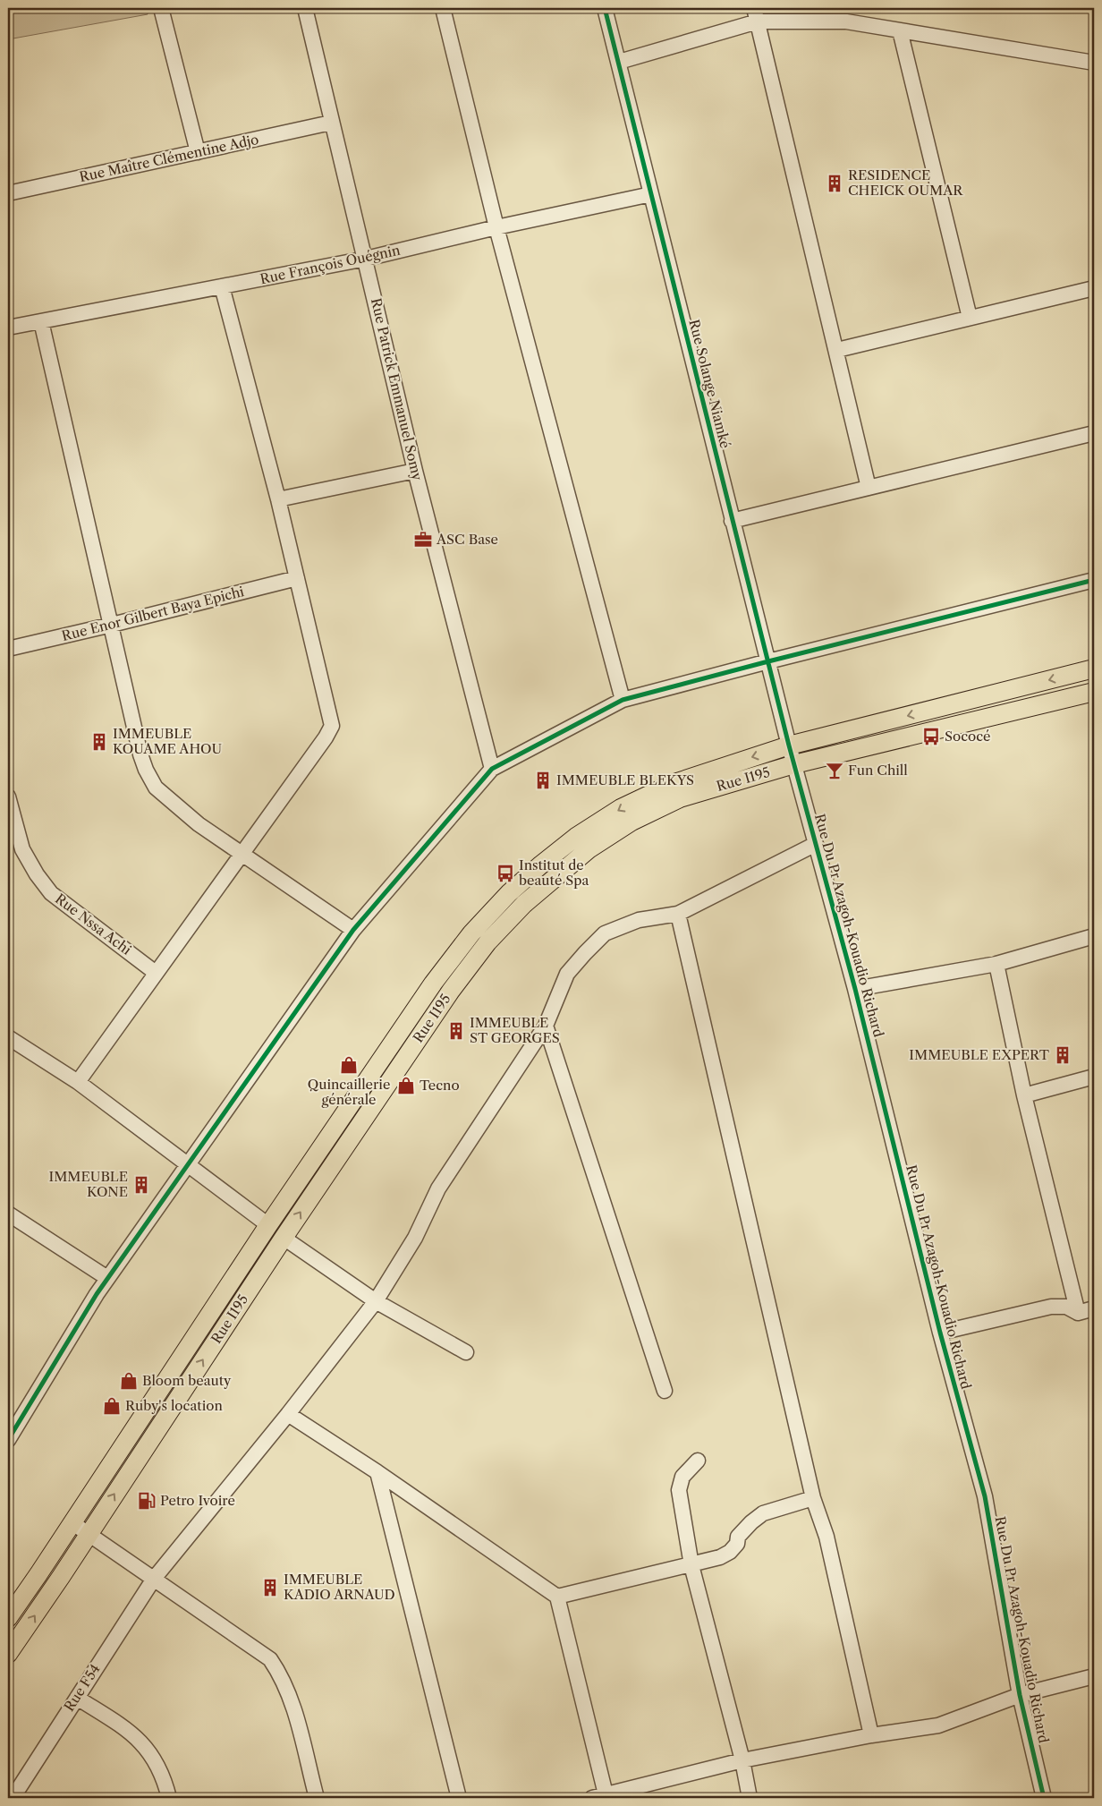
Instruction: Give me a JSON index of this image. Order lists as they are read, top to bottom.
{
  "streets": {
    "main road": ["Rue I195"],
    "street": [
      "Rue Maître Clémentine Adjo",
      "Rue François Ouégnin",
      "Rue Solange Niamké",
      "Rue Patrick Emmanuel Somy",
      "Rue Enor Gilbert Baya Epichi",
      "Rue Nssa Achi",
      "Rue Du Pr Azagoh-Kouadio Richard",
      "Rue F54"
    ]
  },
  "crossings": [
    ["Rue Maître Clémentine Adjo", "Rue Patrick Emmanuel Somy"],
    ["Rue François Ouégnin", "Rue Solange Niamké"],
    ["Rue François Ouégnin", "Rue Patrick Emmanuel Somy"],
    ["Rue Solange Niamké", "Rue I195"],
    ["Rue Solange Niamké", "Rue Du Pr Azagoh-Kouadio Richard"],
    ["Rue I195", "Rue Du Pr Azagoh-Kouadio Richard"],
    ["Rue Du Pr Azagoh-Kouadio Richard", "Rue F54"]
  ],
  "places": {
    "building": [
      "RESIDENCE CHEICK OUMAR",
      "IMMEUBLE KOUAME AHOU",
      "IMMEUBLE BLEKYS",
      "IMMEUBLE ST GEORGES",
      "IMMEUBLE EXPERT",
      "IMMEUBLE KONE",
      "IMMEUBLE KADIO ARNAUD"
    ],
    "office": ["ASC Base"],
    "bus stop": ["Sococé", "Institut de beauté Spa"],
    "bar": ["Fun Chill"],
    "shop": [
      "Quincaillerie générale",
      "Tecno",
      "Bloom beauty",
      "Ruby's location"
    ],
    "fuel station": ["Petro Ivoire"]
  }
}
